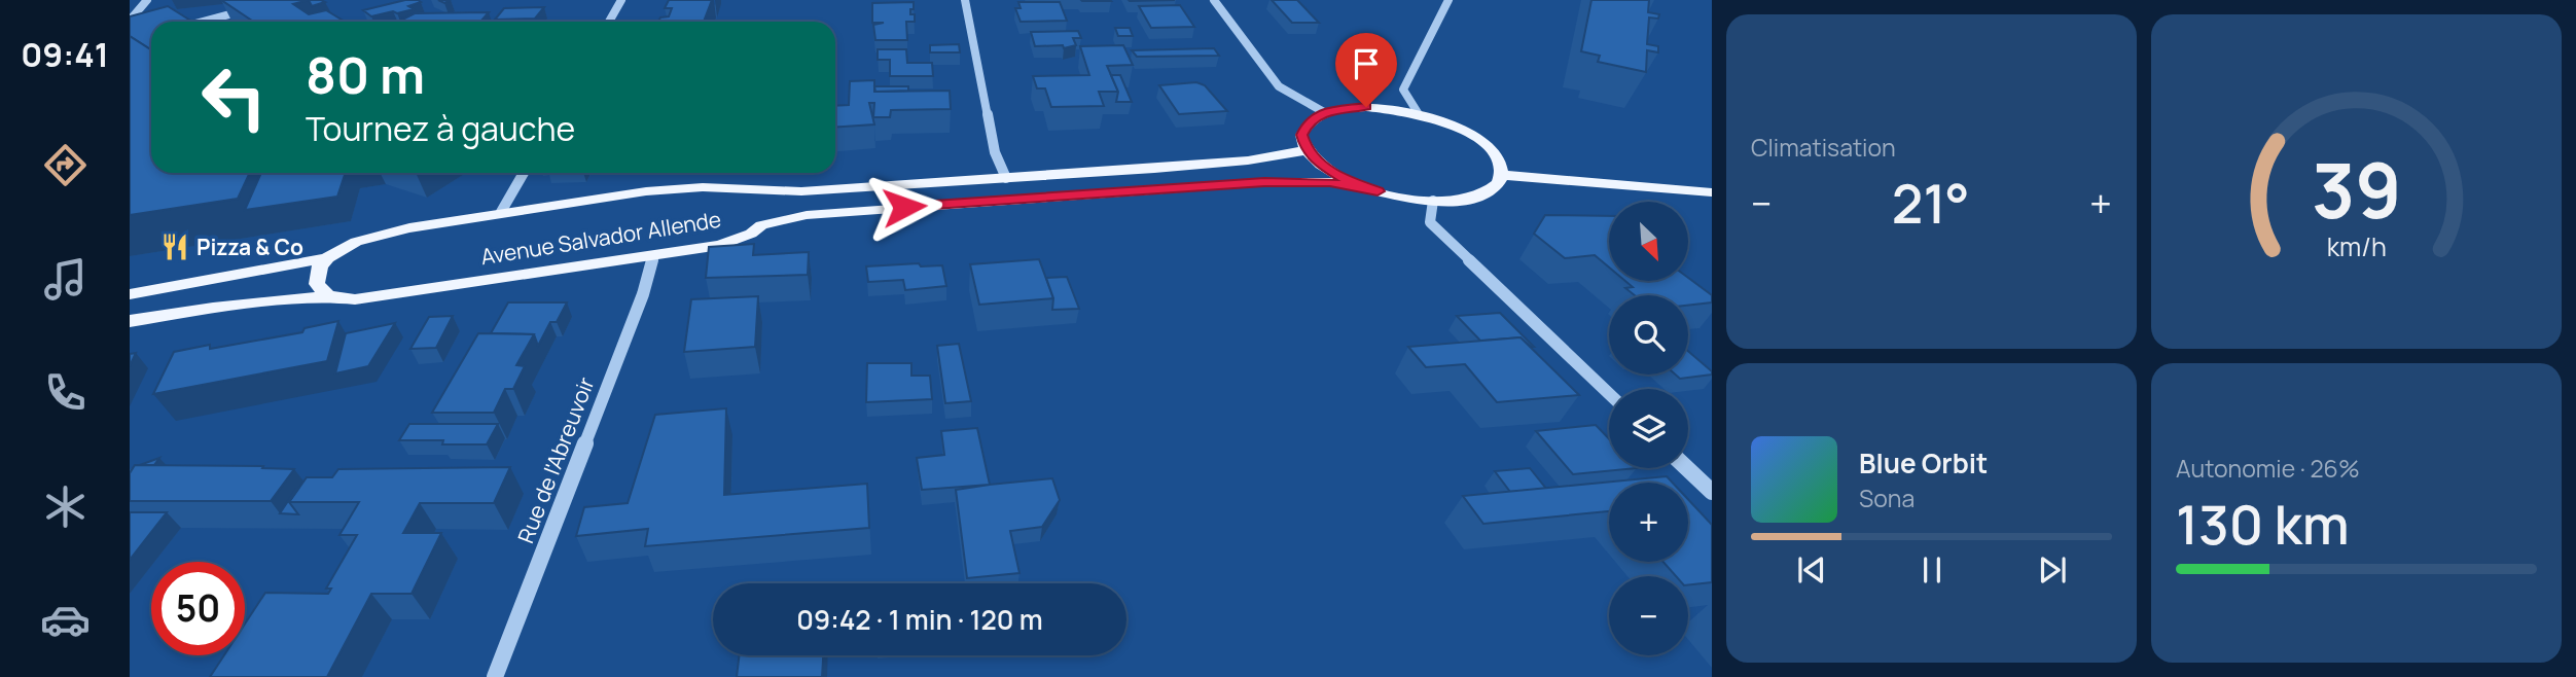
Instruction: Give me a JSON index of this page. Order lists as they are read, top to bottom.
{
  "streets": {
    "main road": ["Avenue Salvador Allende"],
    "street": ["Rue de l'Abreuvoir"]
  },
  "crossings": [
    ["Avenue Salvador Allende", "Rue de l'Abreuvoir"]
  ],
  "places": {
    "restaurant": ["Pizza & Co"]
  },
  "north": "bottom right",
  "page": {
    "tabs": "09:41",
    "tile": [
      "Climatisation",
      ["Autonomie · 26%", "130 km"]
    ],
    "turn": ["80 m", "Tournez à gauche"],
    "heat": ["−", "21°", "+"],
    "map_buttons": ["+", "−"],
    "song": ["Blue Orbit", "Sona"],
    "limit": "50",
    "trip": "09:42 · 1 min · 120 m",
    "gauge": ["39", "km/h"]
  }
}
